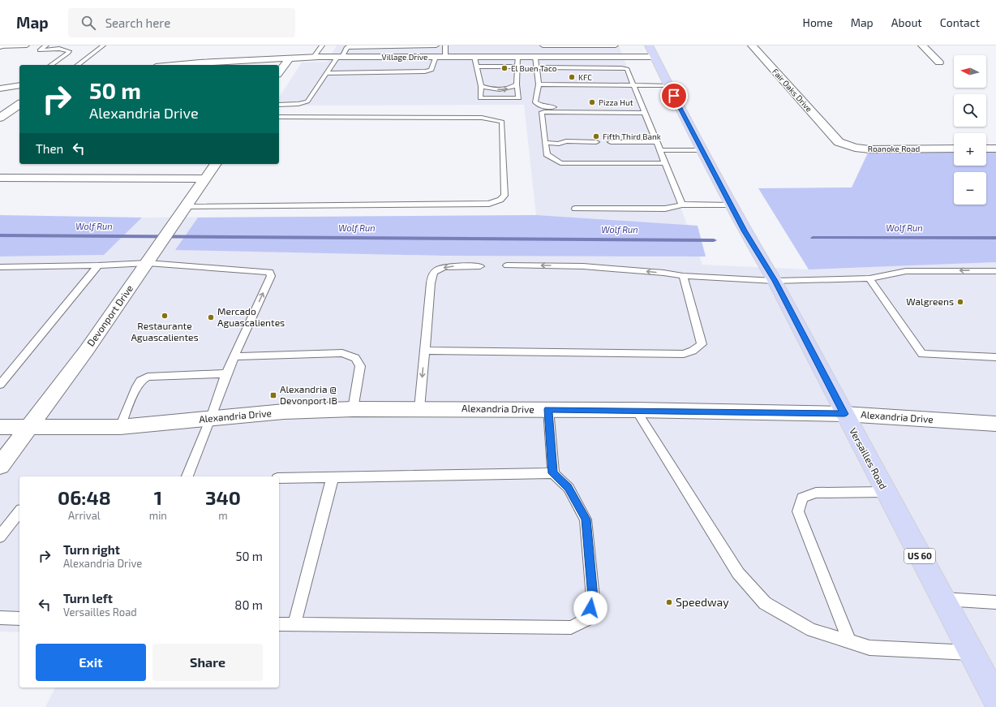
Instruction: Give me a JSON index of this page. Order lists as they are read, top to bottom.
{
  "streets": {
    "main road": ["Versailles Road", "US 60"],
    "street": [
      "Village Drive",
      "Fair Oaks Drive",
      "Roanoke Road",
      "Devonport Drive",
      "Alexandria Drive"
    ]
  },
  "crossings": [
    ["Village Drive", "Versailles Road"],
    ["Fair Oaks Drive", "Roanoke Road"],
    ["Devonport Drive", "Alexandria Drive"],
    ["Alexandria Drive", "Versailles Road"]
  ],
  "water": ["Wolf Run"],
  "places": {
    "other": [
      "El Buen Taco",
      "KFC",
      "Pizza Hut",
      "Fifth Third Bank",
      "Walgreens",
      "Restaurante Aguascalientes",
      "Mercado Aguascalientes",
      "Speedway"
    ],
    "transit": ["Alexandria @ Devonport IB"]
  },
  "north": "left",
  "page": {
    "header": "Map",
    "search": "Search here",
    "nav": [
      "Home",
      "Map",
      "About",
      "Contact"
    ],
    "map_buttons": ["+", "−"],
    "turn": ["50 m", "Alexandria Drive"],
    "then": "Then",
    "eta": [
      "06:48",
      "Arrival",
      "1",
      "min",
      "340",
      "m"
    ],
    "list": [
      {
        "name": "Turn right",
        "note": "Alexandria Drive",
        "value": "50 m"
      },
      {
        "name": "Turn left",
        "note": "Versailles Road",
        "value": "80 m"
      }
    ],
    "buttons": ["Exit", "Share"]
  }
}
